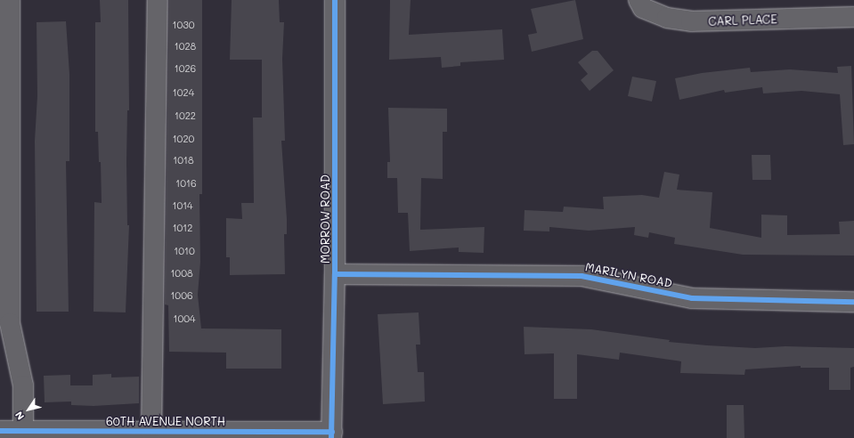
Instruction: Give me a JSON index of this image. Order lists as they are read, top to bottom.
{
  "streets": {
    "street": [
      "CARL PLACE",
      "MORROW ROAD",
      "MARILYN ROAD",
      "60TH AVENUE NORTH"
    ]
  },
  "crossings": [
    ["MORROW ROAD", "MARILYN ROAD"],
    ["MORROW ROAD", "60TH AVENUE NORTH"]
  ],
  "house_numbers": [
    "1030",
    "1028",
    "1026",
    "1024",
    "1022",
    "1020",
    "1018",
    "1016",
    "1014",
    "1012",
    "1010",
    "1008",
    "1006",
    "1004"
  ],
  "north": "bottom left"
}
